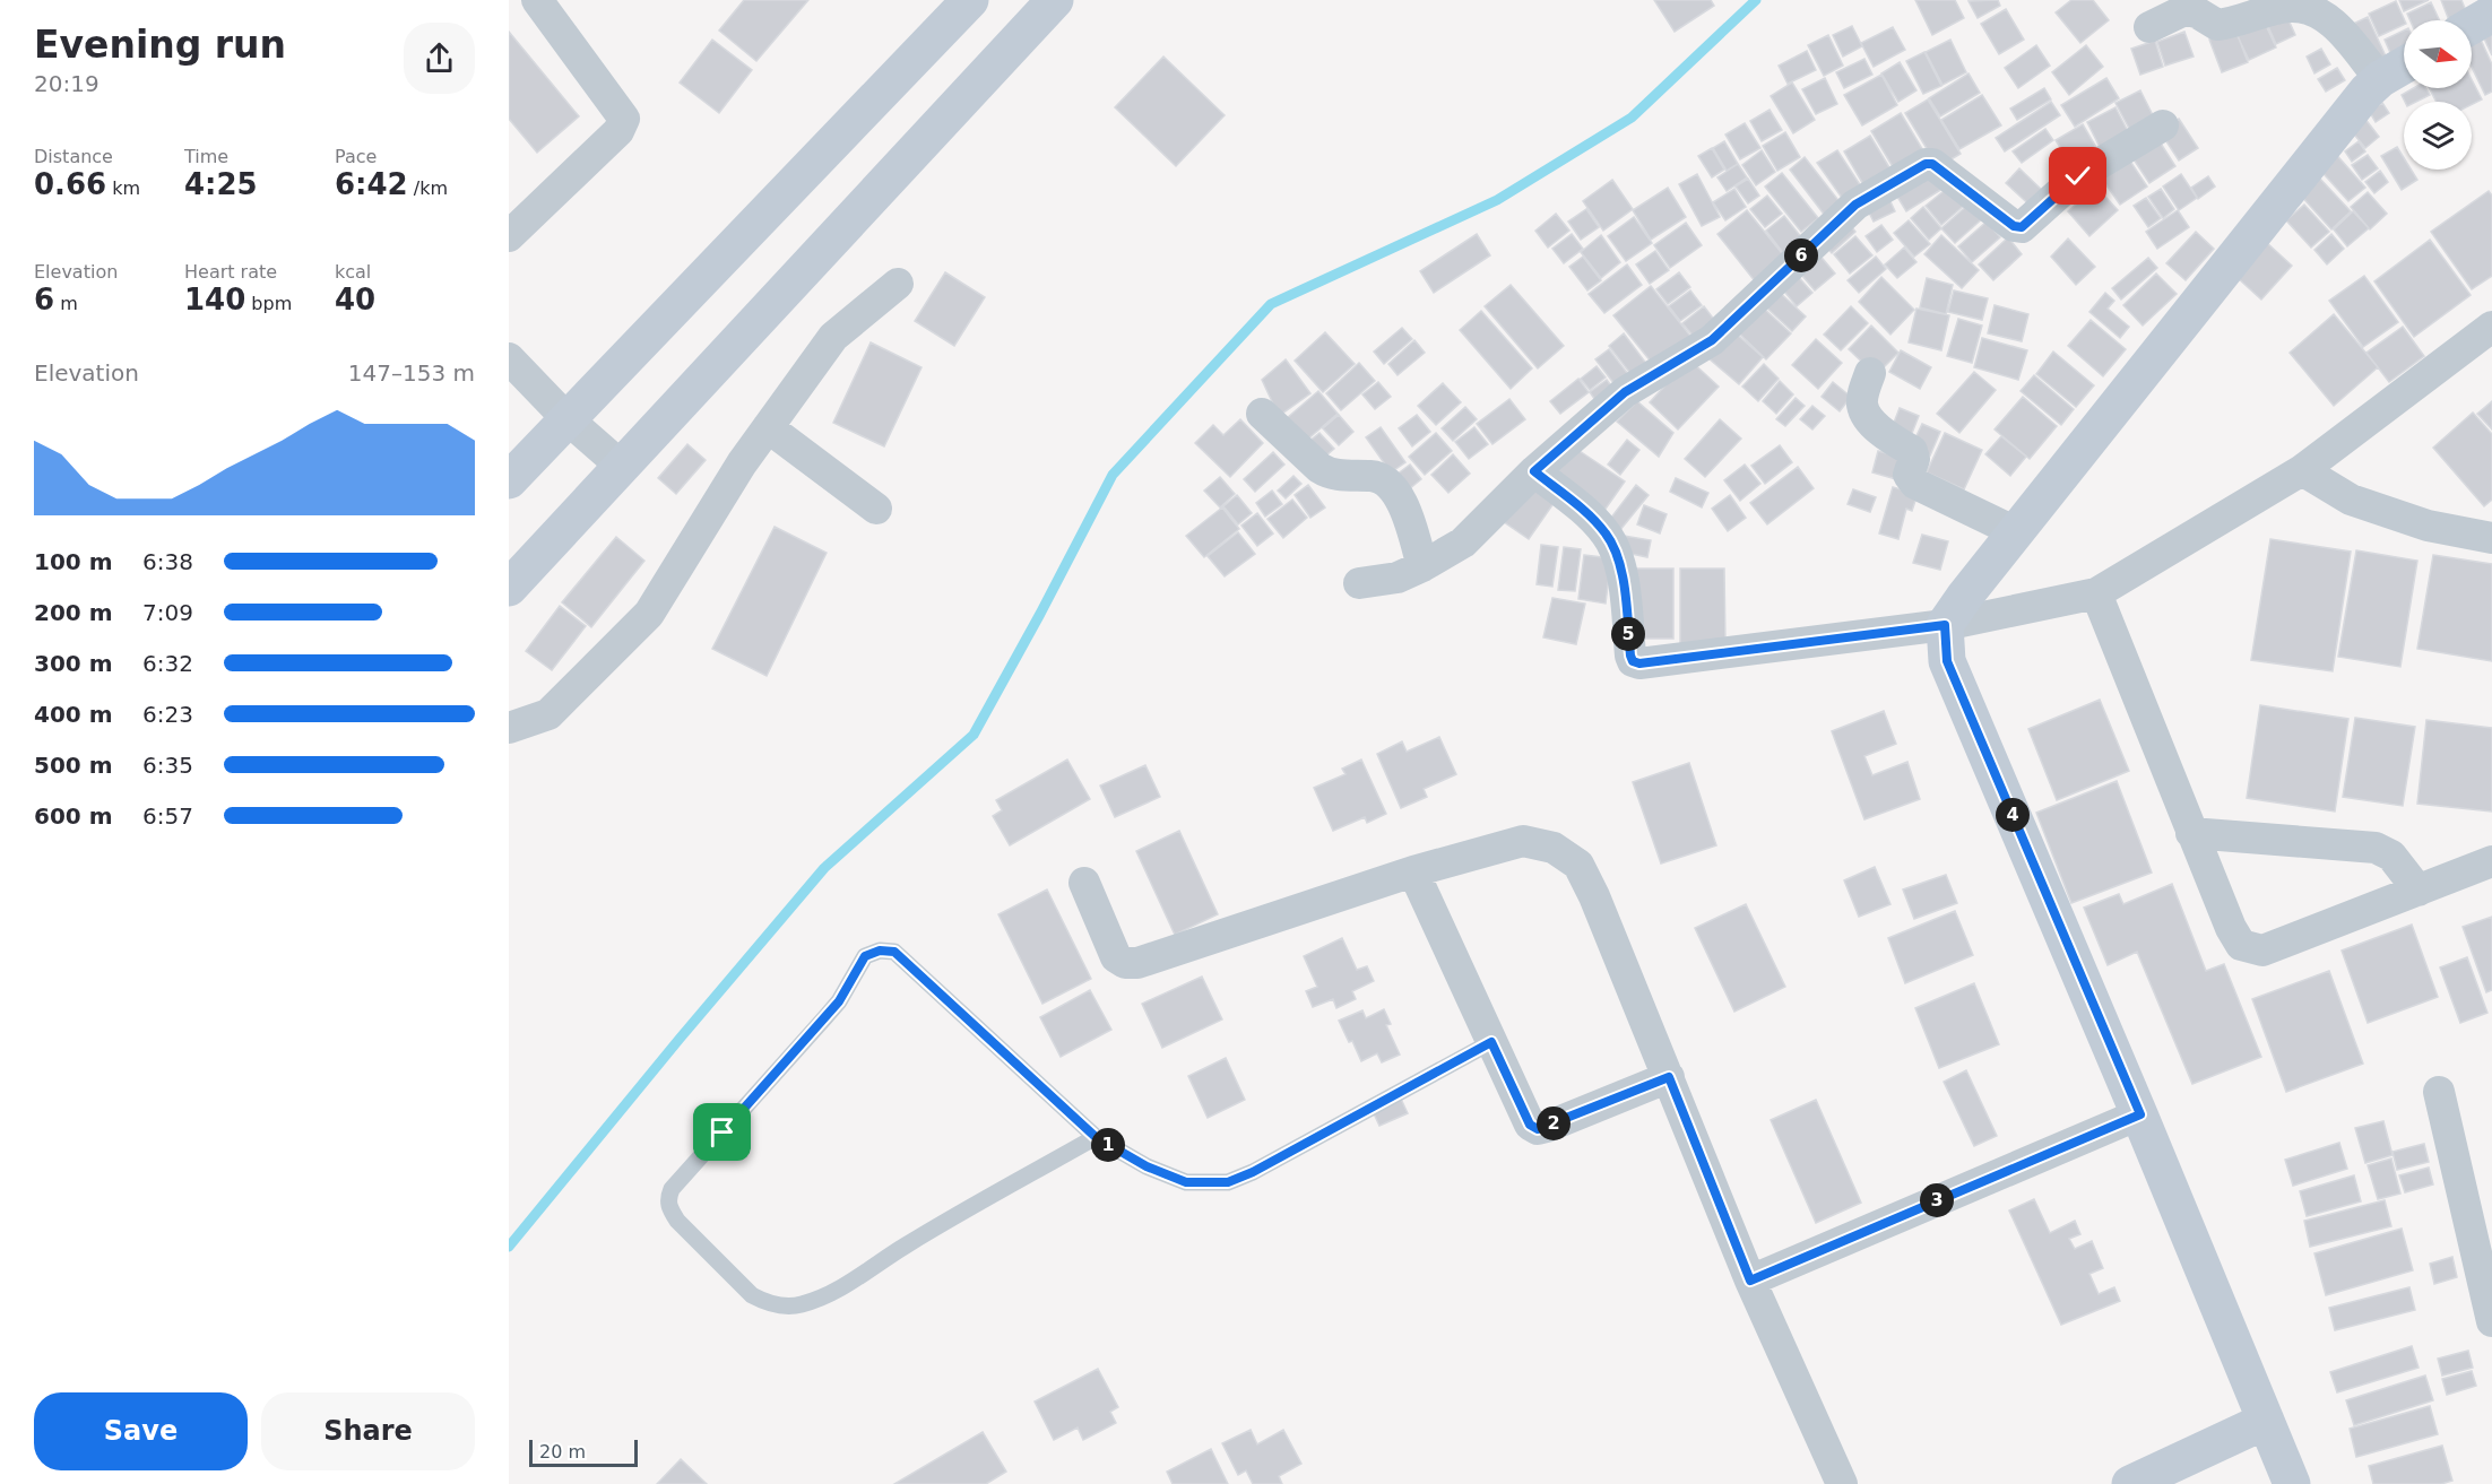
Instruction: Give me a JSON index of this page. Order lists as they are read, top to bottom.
{
  "scale_bar": "20 m",
  "north": "right",
  "page": {
    "heading": ["Evening run", "20:19"],
    "stats": [
      ["Distance", "0.66 km"],
      ["Time", "4:25"],
      ["Pace", "6:42 /km"],
      ["Elevation", "6 m"],
      ["Heart rate", "140 bpm"],
      ["kcal", "40"]
    ],
    "pins": [
      "6",
      "5",
      "4",
      "2",
      "1",
      "3"
    ],
    "chart": ["Elevation", "147–153 m"],
    "list": [
      {
        "name": "100 m",
        "note": "6:38"
      },
      {
        "name": "200 m",
        "note": "7:09"
      },
      {
        "name": "300 m",
        "note": "6:32"
      },
      {
        "name": "400 m",
        "note": "6:23"
      },
      {
        "name": "500 m",
        "note": "6:35"
      },
      {
        "name": "600 m",
        "note": "6:57"
      }
    ],
    "buttons": ["Save", "Share"],
    "scale": "20 m"
  }
}
